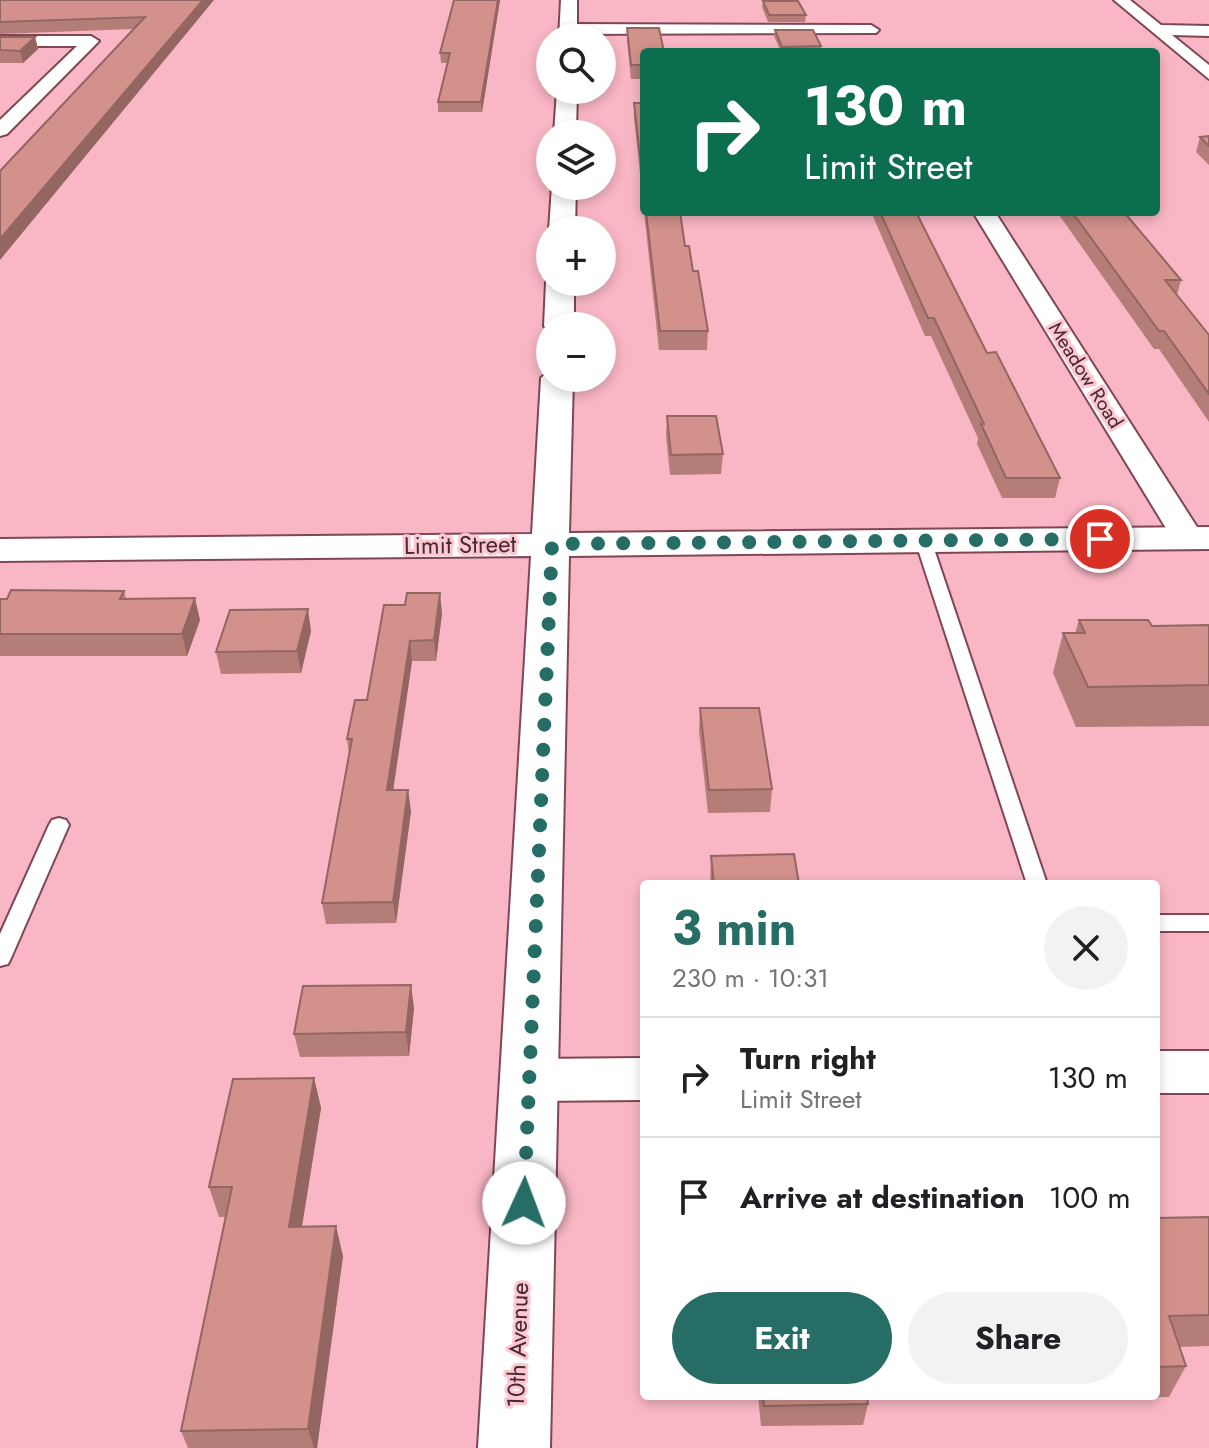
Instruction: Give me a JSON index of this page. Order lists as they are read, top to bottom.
{
  "streets": {
    "street": ["Meadow Road", "Limit Street", "10th Avenue"]
  },
  "crossings": [
    ["Meadow Road", "Limit Street"],
    ["Limit Street", "10th Avenue"]
  ],
  "page": {
    "map_buttons": ["+", "−"],
    "turn": ["130 m", "Limit Street"],
    "heading": ["3 min", "230 m · 10:31"],
    "list": [
      {
        "name": "Turn right",
        "note": "Limit Street",
        "value": "130 m"
      },
      {
        "name": "Arrive at destination",
        "value": "100 m"
      }
    ],
    "buttons": ["Exit", "Share"]
  }
}
